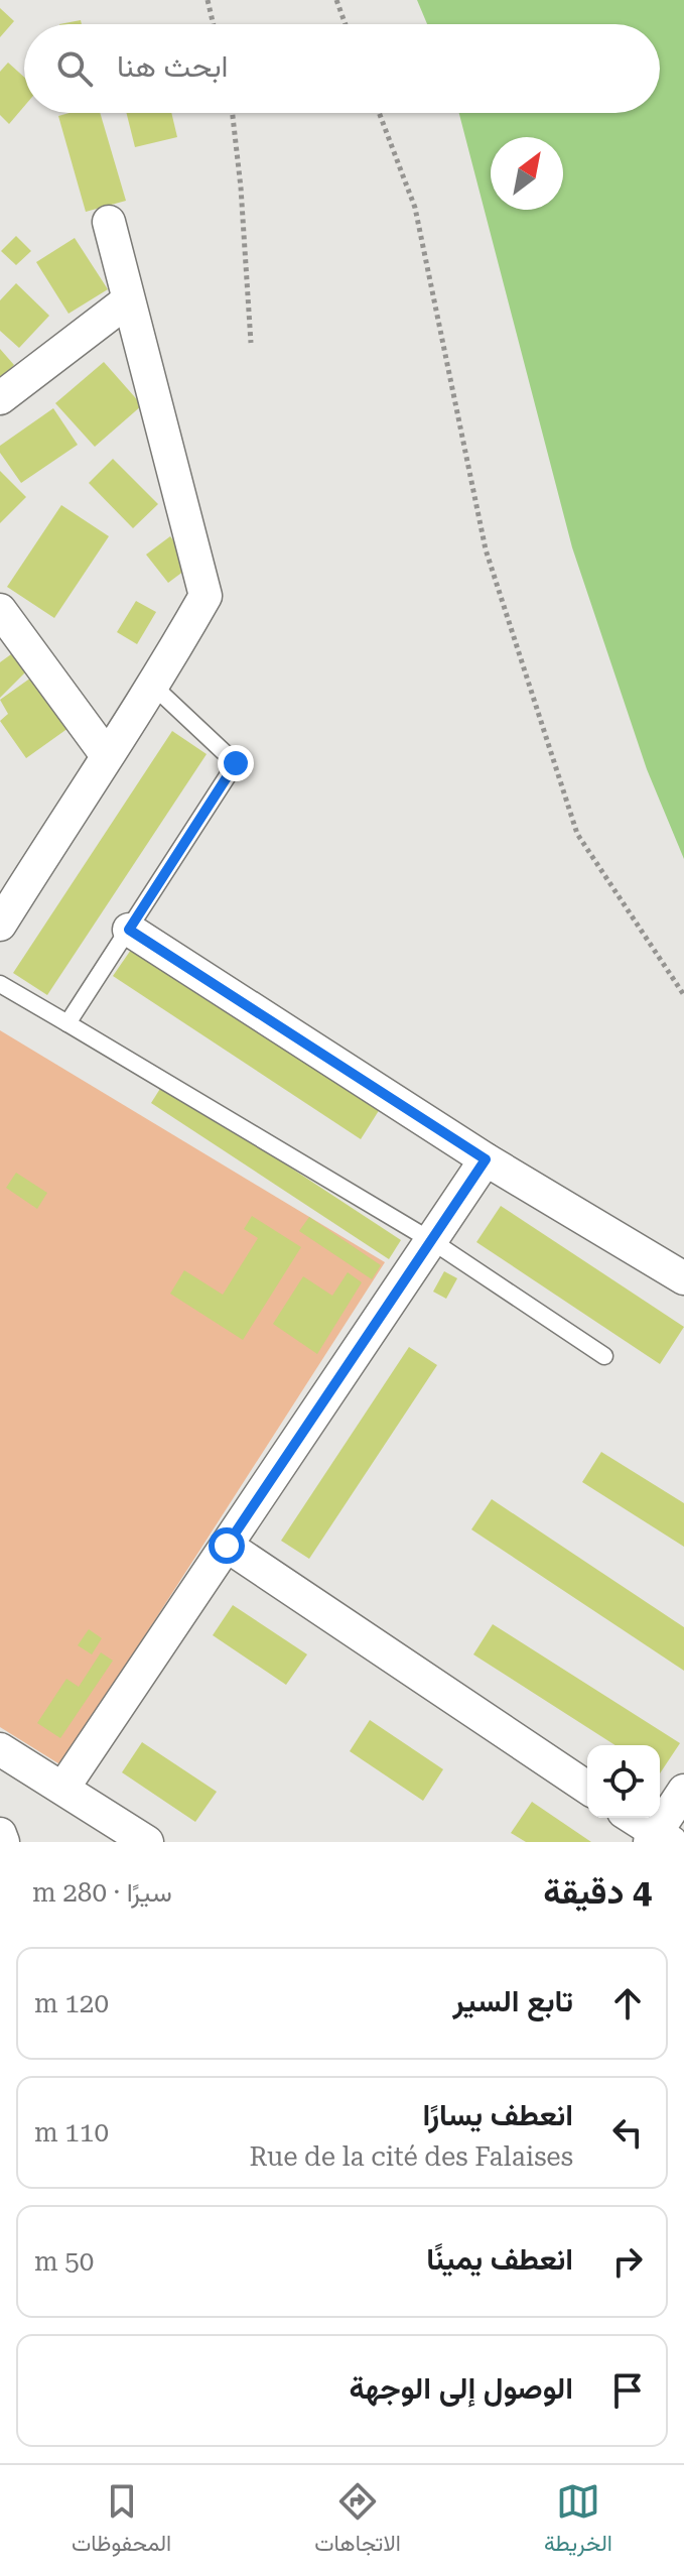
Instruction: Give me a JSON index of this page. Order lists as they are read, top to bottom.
{
  "north": "top right",
  "page": {
    "search": "ابحث هنا",
    "heading": ["4 دقيقة", "سيرًا · 280 m"],
    "list": [
      ["تابع السير", "120 m"],
      ["انعطف يسارًا", "Rue de la cité des Falaises", "110 m"],
      ["انعطف يمينًا", "50 m"],
      "الوصول إلى الوجهة"
    ],
    "nav": ["الخريطة", "الاتجاهات", "المحفوظات"]
  }
}
